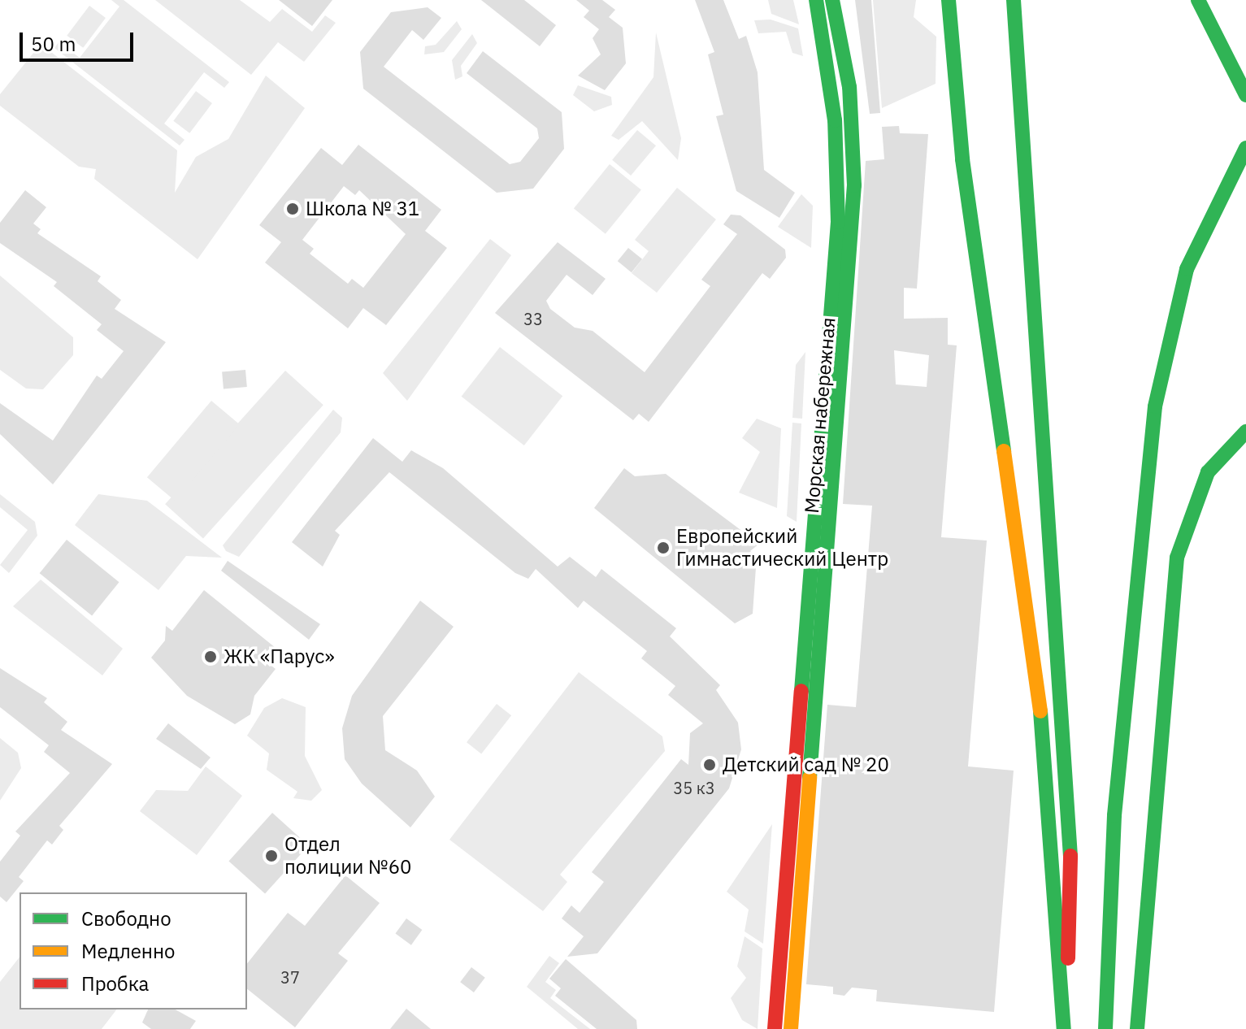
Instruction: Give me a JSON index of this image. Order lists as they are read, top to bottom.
{
  "streets": {
    "main road": ["Морская набережная"]
  },
  "places": [
    "Школа № 31",
    "Европейский Гимнастический Центр",
    "ЖК «Парус»",
    "Детский сад № 20",
    "Отдел полиции №60"
  ],
  "house_numbers": ["33", "35 к3", "37"],
  "legend": ["Свободно", "Медленно", "Пробка"],
  "scale_bar": "50 m"
}
